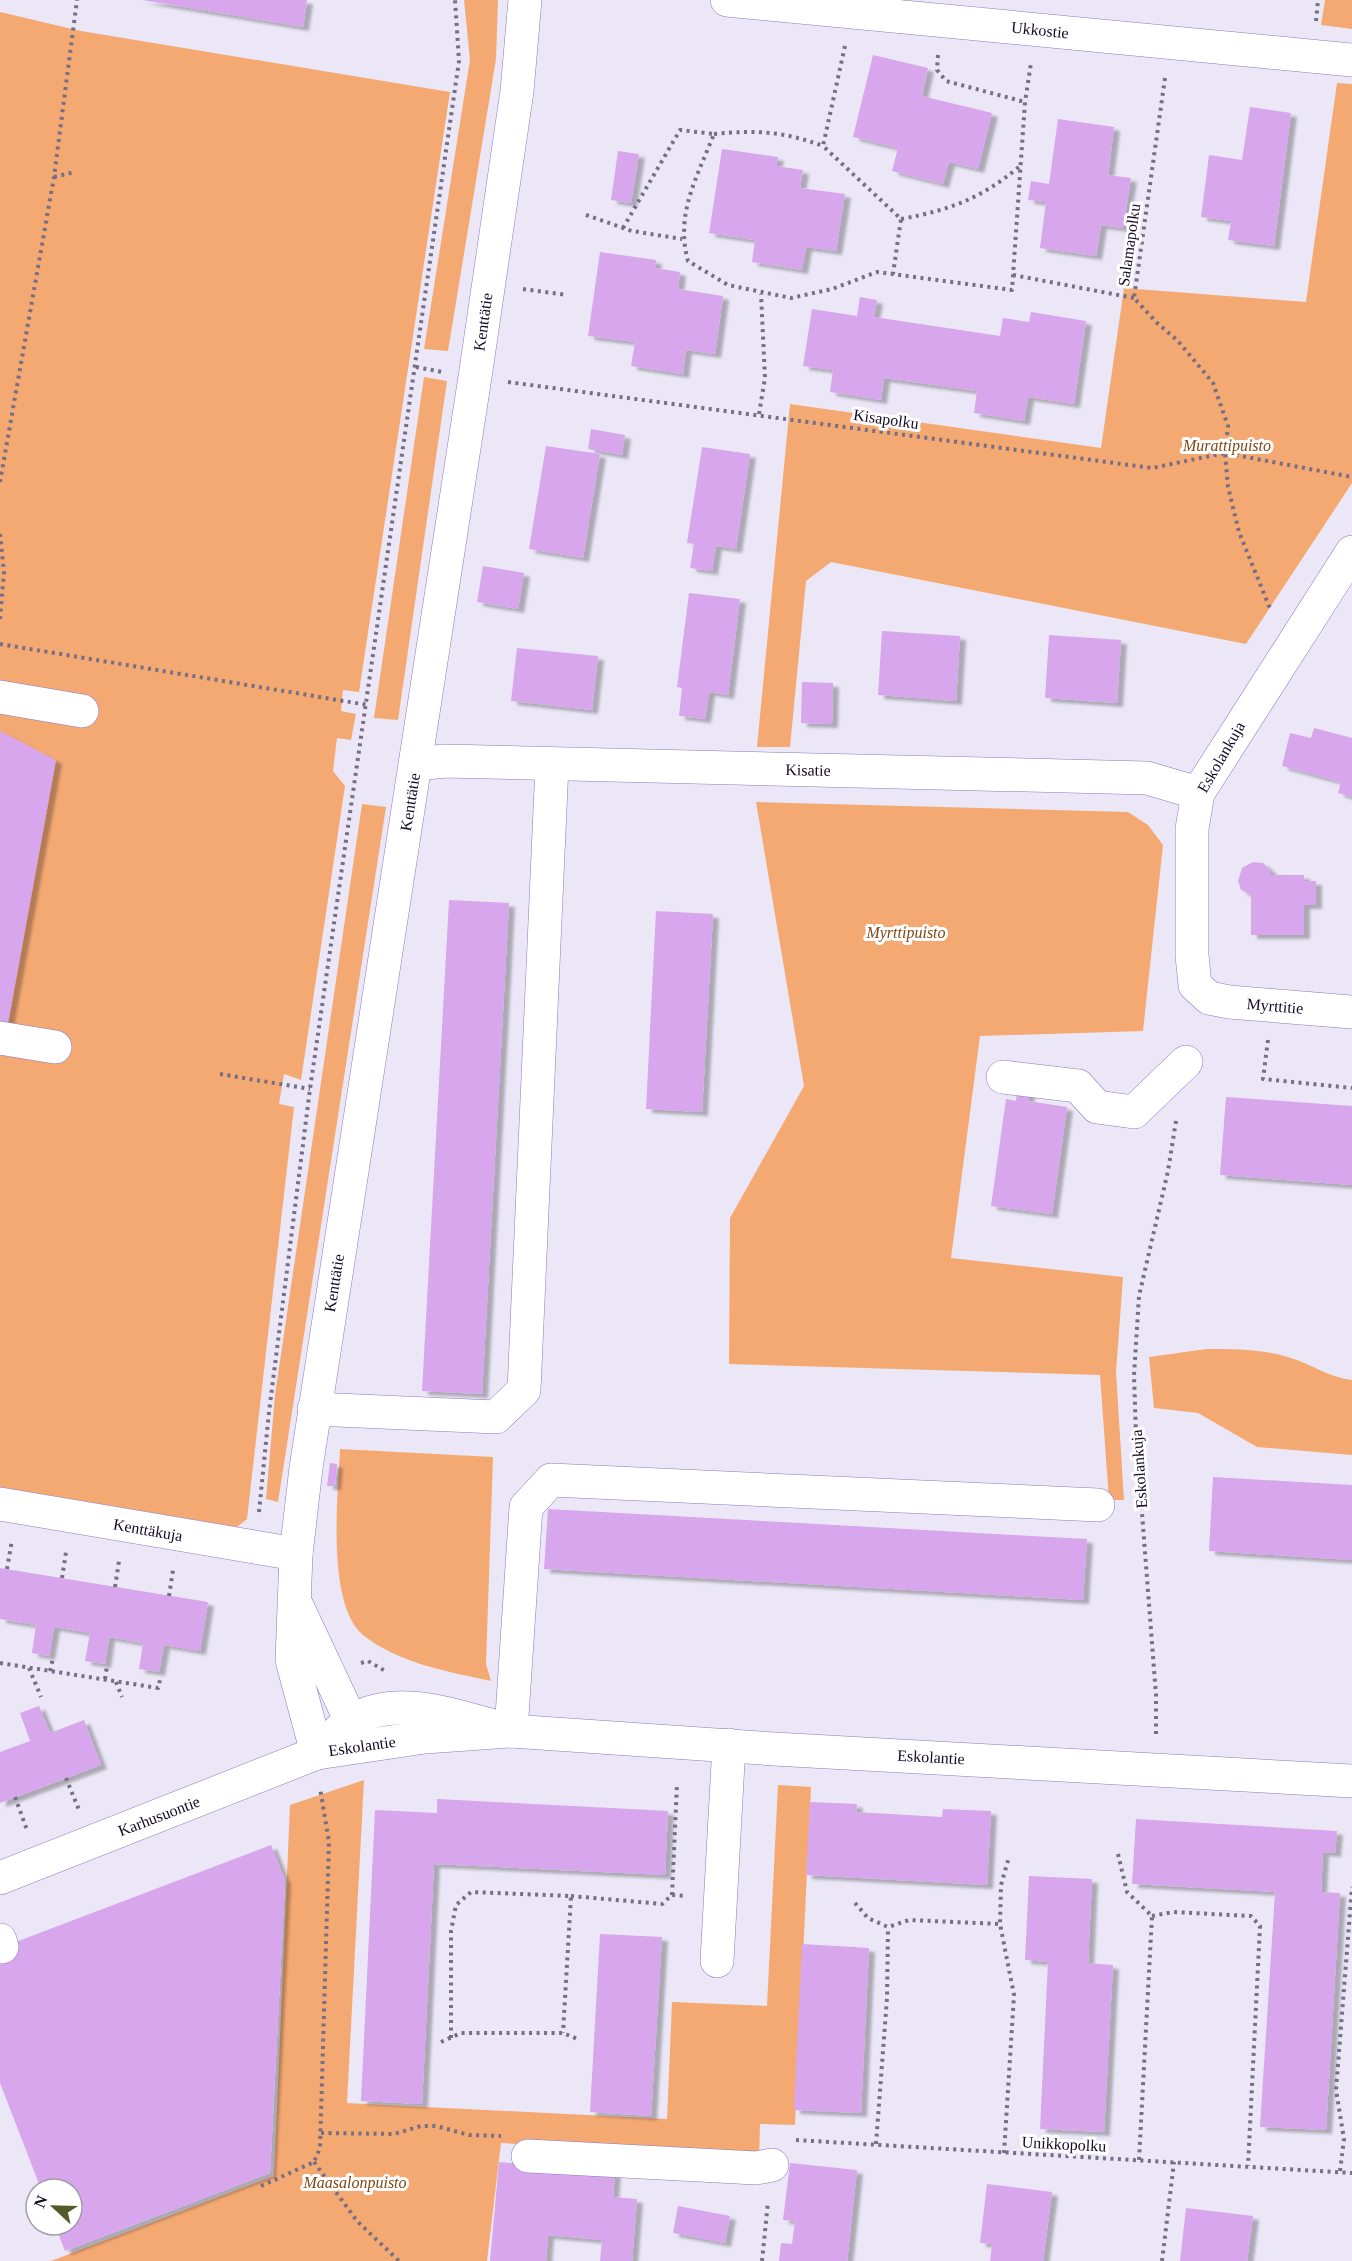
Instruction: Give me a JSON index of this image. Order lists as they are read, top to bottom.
{
  "streets": {
    "street": [
      "Ukkostie",
      "Kenttätie",
      "Eskolankuja",
      "Kisatie",
      "Myrttitie",
      "Kenttäkuja",
      "Eskolantie",
      "Karhusuontie"
    ],
    "path": ["Salamapolku", "Kisapolku", "Unikkopolku"]
  },
  "crossings": [
    ["Ukkostie", "Salamapolku"],
    ["Salamapolku", "Kisapolku"],
    ["Kenttätie", "Kisapolku"],
    ["Kenttätie", "Kisatie"],
    ["Kenttätie", "Kenttäkuja"],
    ["Kenttätie", "Eskolantie"],
    ["Kenttätie", "Karhusuontie"],
    ["Eskolankuja", "Kisatie"],
    ["Eskolankuja", "Myrttitie"],
    ["Eskolantie", "Karhusuontie"]
  ],
  "parks": ["Murattipuisto", "Myrttipuisto", "Maasalonpuisto"],
  "north": "left"
}
